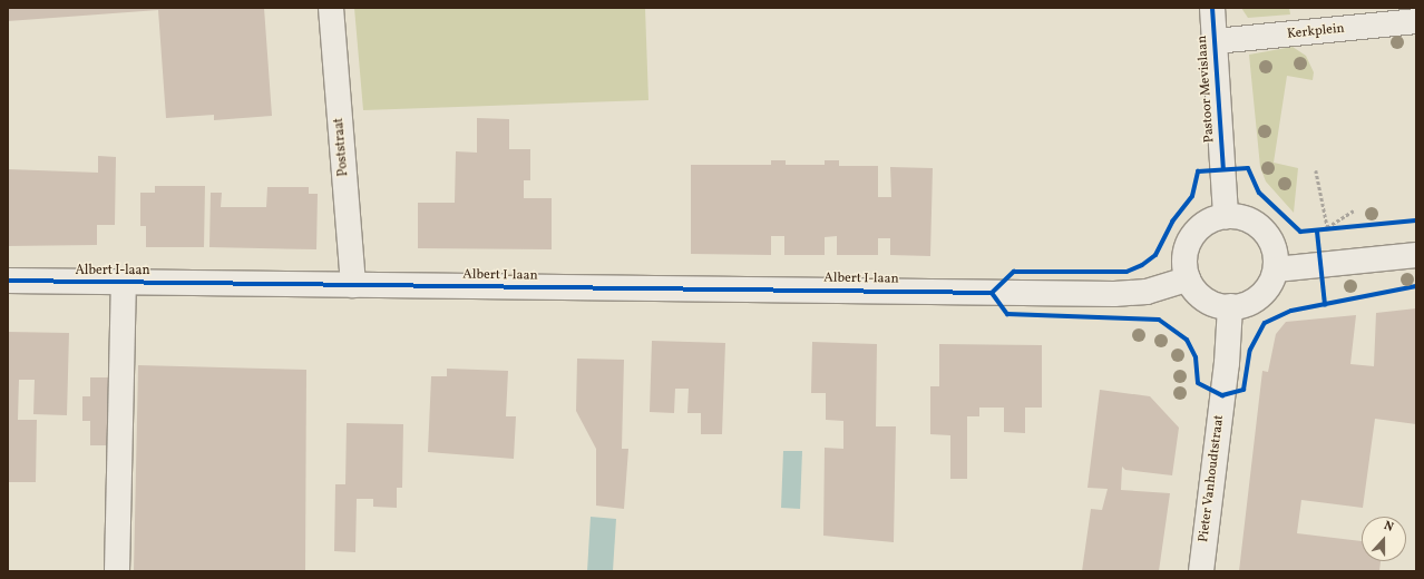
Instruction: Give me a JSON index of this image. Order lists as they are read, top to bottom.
{
  "streets": {
    "street": [
      "Kerkplein",
      "Pastoor Mevislaan",
      "Poststraat",
      "Albert I-laan",
      "Pieter Vanhoudtstraat"
    ]
  },
  "crossings": [
    ["Kerkplein", "Pastoor Mevislaan"],
    ["Pastoor Mevislaan", "Albert I-laan"],
    ["Pastoor Mevislaan", "Pieter Vanhoudtstraat"],
    ["Poststraat", "Albert I-laan"],
    ["Albert I-laan", "Pieter Vanhoudtstraat"]
  ],
  "north": "top"
}
